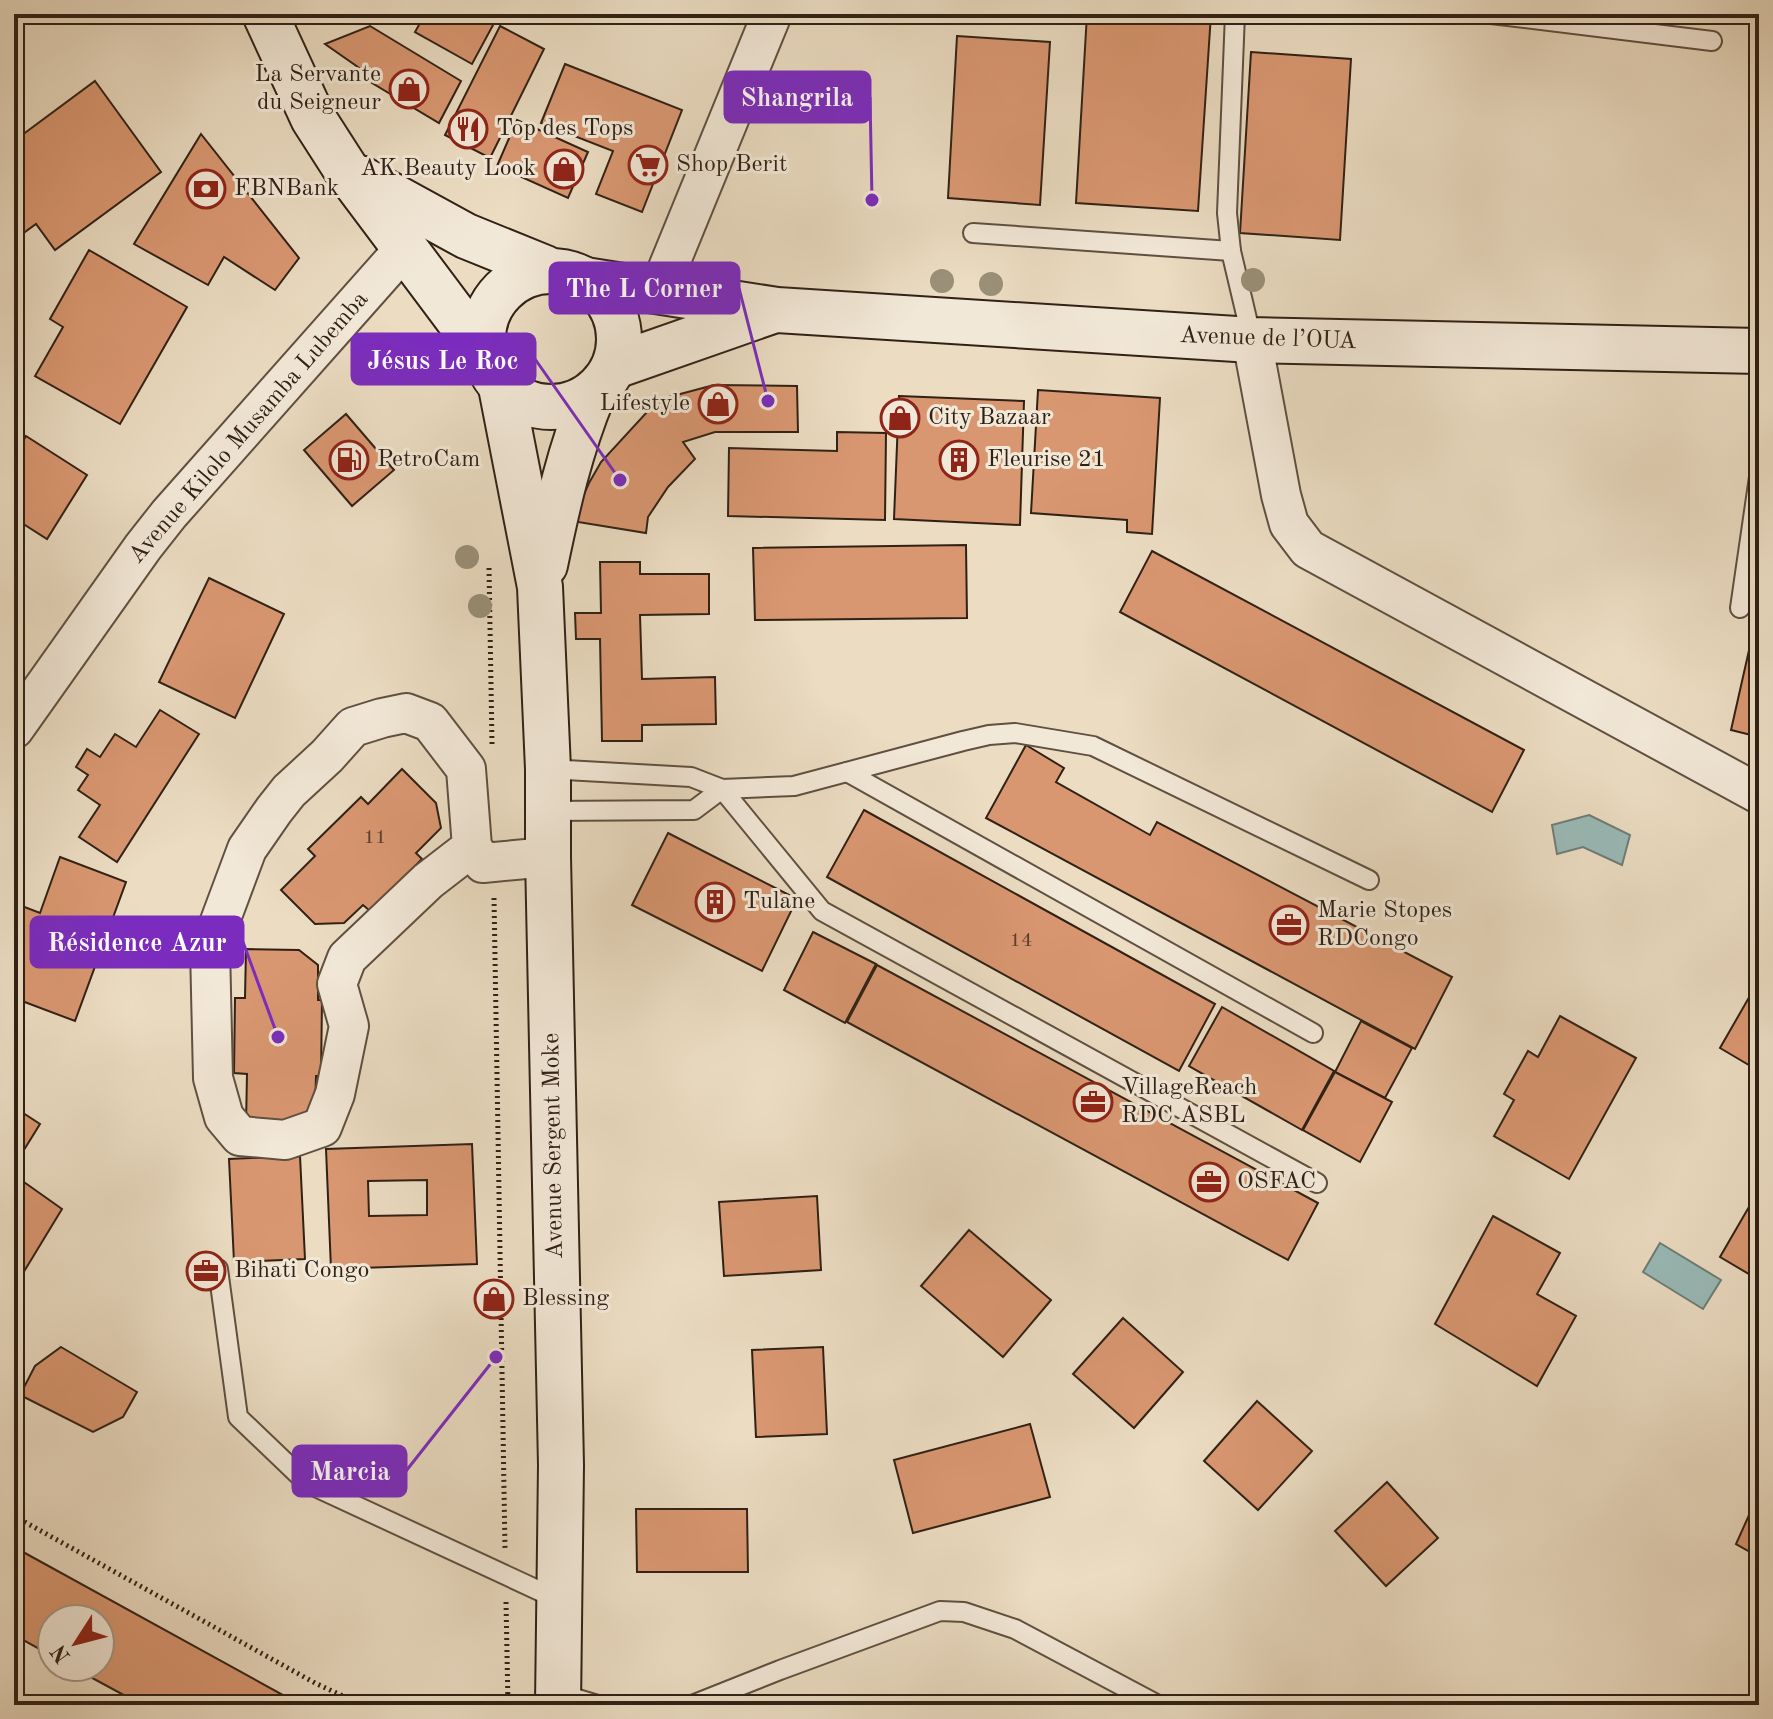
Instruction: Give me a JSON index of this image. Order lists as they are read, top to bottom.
{
  "streets": {
    "main road": ["Avenue de l’OUA", "Avenue Sergent Moke"],
    "street": ["Avenue Kilolo Musamba Lubemba"]
  },
  "crossings": [
    ["Avenue de l’OUA", "Avenue Sergent Moke"],
    ["Avenue Kilolo Musamba Lubemba", "Avenue Sergent Moke"]
  ],
  "places": {
    "shop": [
      "La Servante du Seigneur",
      "AK Beauty Look",
      "Lifestyle",
      "City Bazaar",
      "Blessing"
    ],
    "restaurant": ["Top des Tops"],
    "supermarket": ["Shop Berit"],
    "bank": ["FBNBank"],
    "other": [
      "Shangrila",
      "The L Corner",
      "Jésus Le Roc",
      "Résidence Azur",
      "Marcia"
    ],
    "fuel station": ["PetroCam"],
    "building": ["Fleurise 21", "Tulane"],
    "office": [
      "Marie Stopes RDCongo",
      "VillageReach RDC ASBL",
      "OSFAC",
      "Bihati Congo"
    ]
  },
  "house_numbers": ["11", "14"],
  "north": "bottom left"
}
